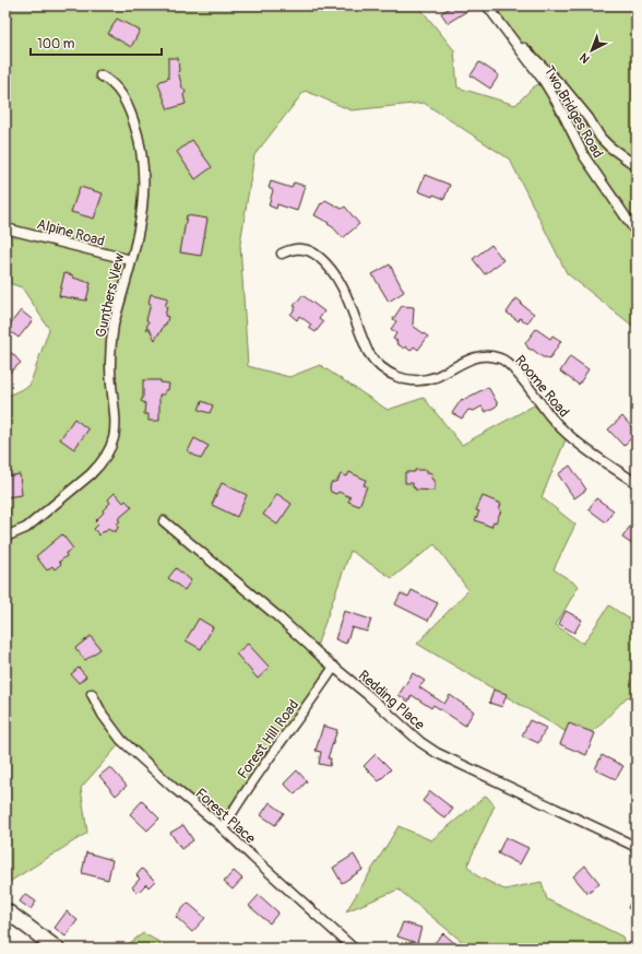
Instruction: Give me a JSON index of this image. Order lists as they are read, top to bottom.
{
  "streets": {
    "street": [
      "Two Bridges Road",
      "Alpine Road",
      "Gunthers View",
      "Roome Road",
      "Redding Place",
      "Forest Hill Road",
      "Forest Place"
    ]
  },
  "crossings": [
    ["Alpine Road", "Gunthers View"],
    ["Redding Place", "Forest Hill Road"],
    ["Forest Hill Road", "Forest Place"]
  ],
  "scale_bar": "100 m",
  "north": "bottom left"
}
